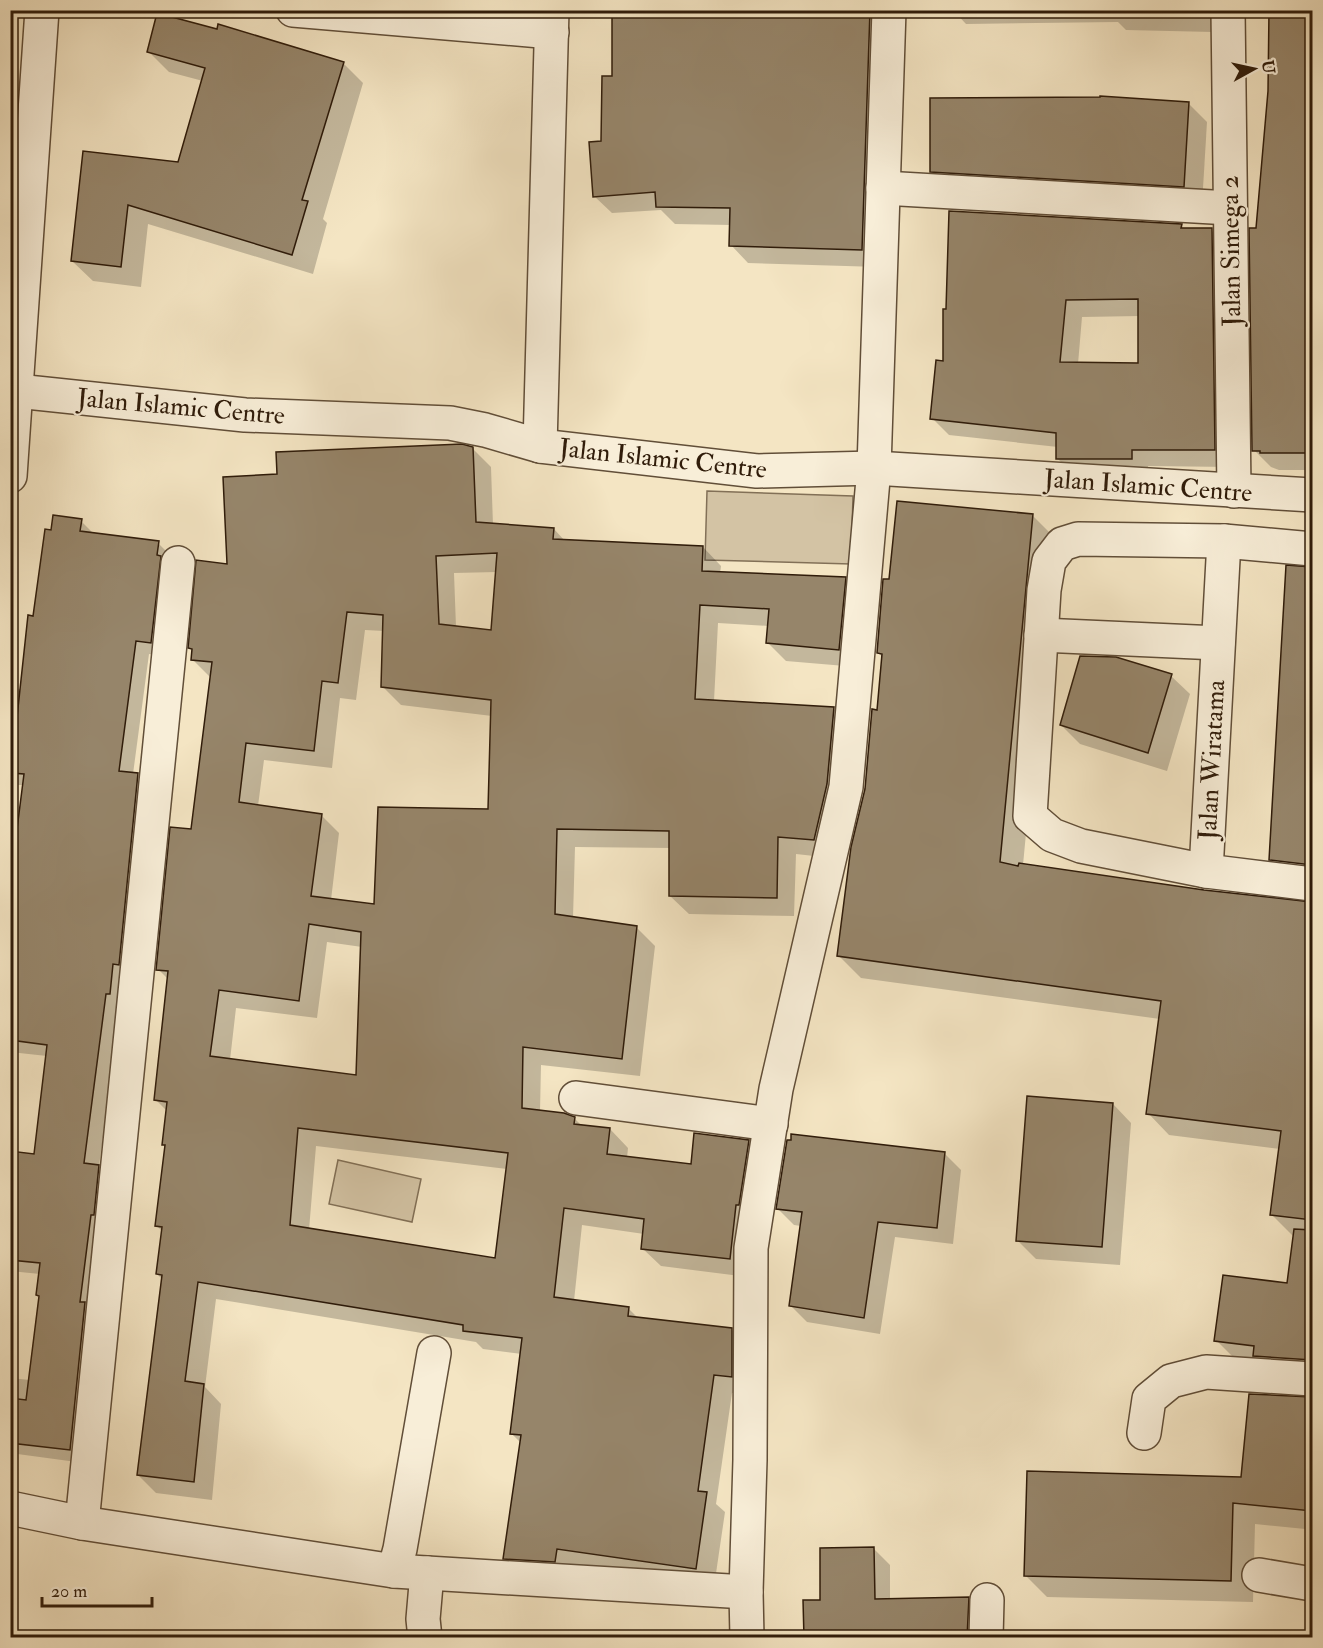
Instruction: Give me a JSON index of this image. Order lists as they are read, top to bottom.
{
  "streets": {
    "street": ["Jalan Simega 2", "Jalan Islamic Centre", "Jalan Wiratama"]
  },
  "crossings": [
    ["Jalan Simega 2", "Jalan Islamic Centre"]
  ],
  "scale_bar": "20 m",
  "north": "right"
}
